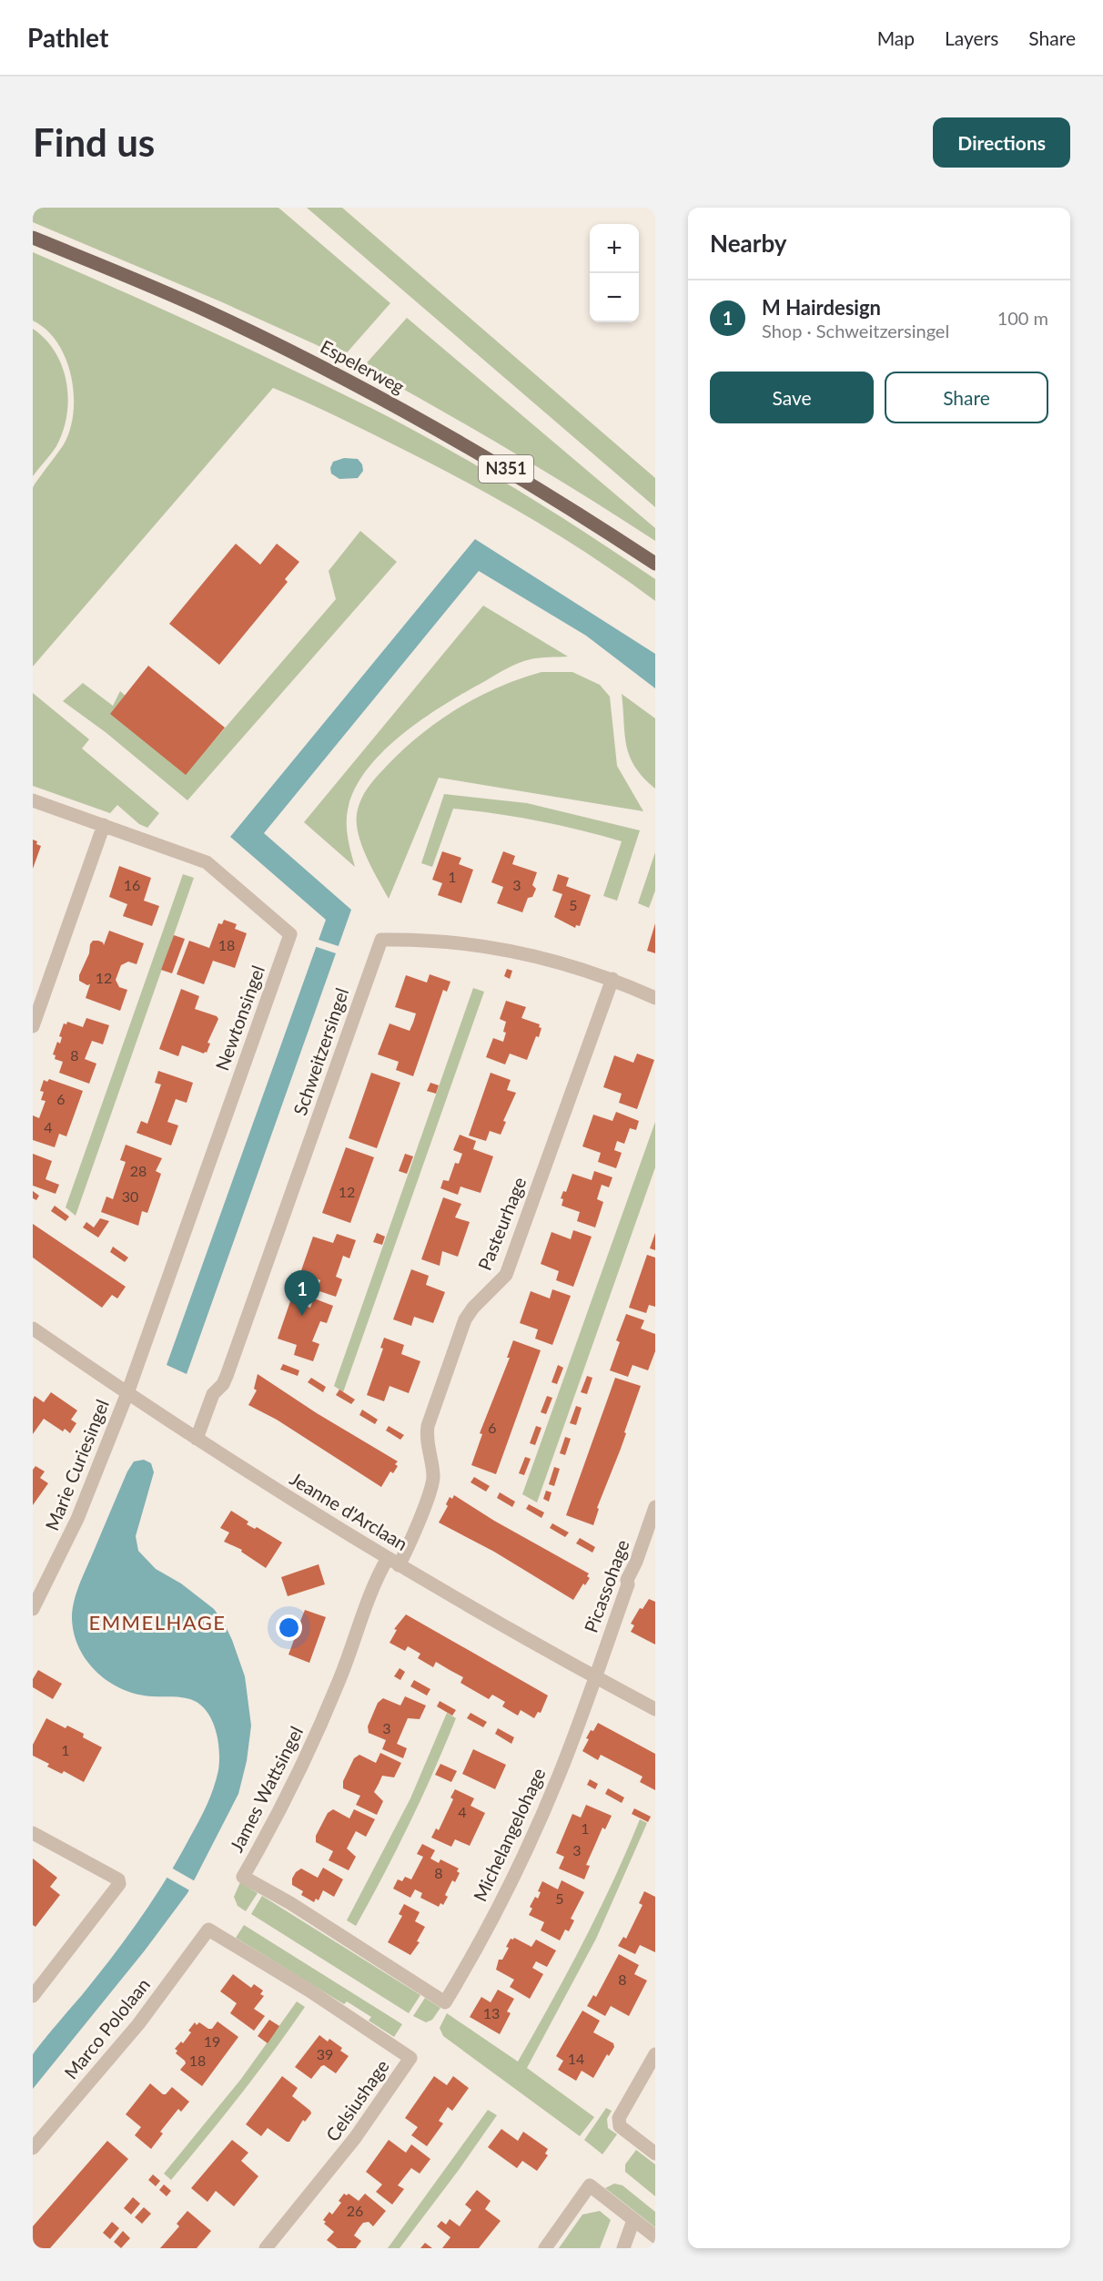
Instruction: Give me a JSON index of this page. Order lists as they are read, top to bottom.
{
  "streets": {
    "main road": ["Espelerweg", "N351"],
    "street": [
      "Newtonsingel",
      "Schweitzersingel",
      "Pasteurhage",
      "Marie Curiesingel",
      "Jeanne d'Arclaan",
      "Picassohage",
      "James Wattsingel",
      "Michelangelohage",
      "Marco Pololaan",
      "Celsiushage"
    ]
  },
  "crossings": [
    ["Newtonsingel", "Marie Curiesingel"],
    ["Newtonsingel", "Jeanne d'Arclaan"],
    ["Schweitzersingel", "Pasteurhage"],
    ["Schweitzersingel", "Jeanne d'Arclaan"],
    ["Pasteurhage", "Jeanne d'Arclaan"],
    ["Pasteurhage", "James Wattsingel"],
    ["Marie Curiesingel", "Jeanne d'Arclaan"],
    ["Jeanne d'Arclaan", "Picassohage"],
    ["Jeanne d'Arclaan", "James Wattsingel"],
    ["Jeanne d'Arclaan", "Michelangelohage"],
    ["Picassohage", "Michelangelohage"],
    ["James Wattsingel", "Michelangelohage"],
    ["Marco Pololaan", "Celsiushage"]
  ],
  "districts": ["EMMELHAGE"],
  "house_numbers": [
    "1",
    "16",
    "3",
    "5",
    "18",
    "12",
    "8",
    "6",
    "4",
    "28",
    "12",
    "30",
    "6",
    "3",
    "1",
    "4",
    "1",
    "3",
    "8",
    "5",
    "8",
    "13",
    "19",
    "39",
    "14",
    "18",
    "26"
  ],
  "page": {
    "header": "Pathlet",
    "nav": ["Map", "Layers", "Share"],
    "buttons": [
      "Directions",
      ["Save", "Share"]
    ],
    "title": "Find us",
    "heading": "Nearby",
    "map_buttons": ["+", "−"],
    "list": [
      {
        "mark": "1",
        "name": "M Hairdesign",
        "note": "Shop · Schweitzersingel",
        "value": "100 m"
      }
    ],
    "pins": "1"
  }
}
